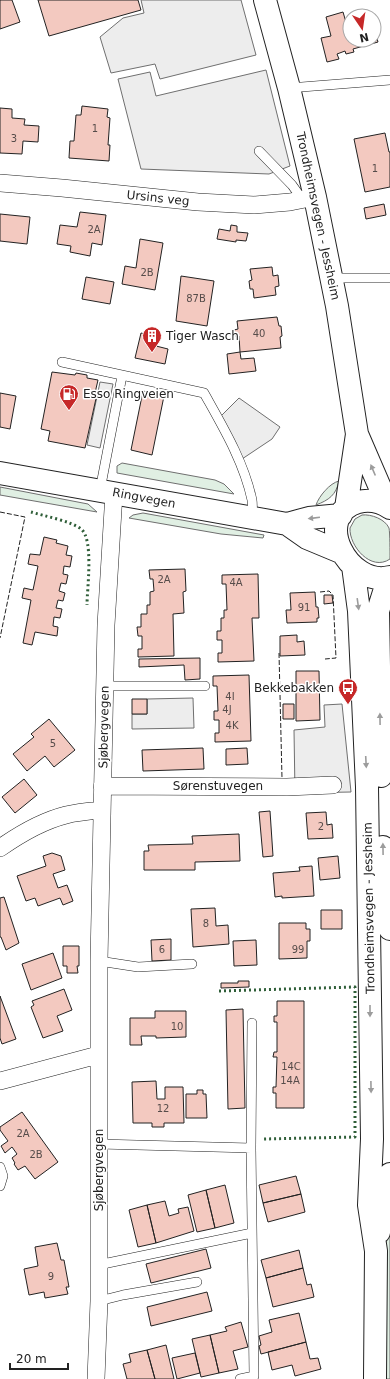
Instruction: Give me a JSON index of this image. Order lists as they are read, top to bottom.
{
  "streets": {
    "main road": ["Trondheimsvegen - Jessheim", "Ringvegen"],
    "street": ["Ursins veg", "Sjøbergvegen", "Sørenstuvegen"]
  },
  "crossings": [
    ["Ursins veg", "Trondheimsvegen - Jessheim"],
    ["Trondheimsvegen - Jessheim", "Ringvegen"],
    ["Ringvegen", "Sjøbergvegen"],
    ["Sjøbergvegen", "Sørenstuvegen"]
  ],
  "places": {
    "building": ["Tiger Wasch"],
    "fuel station": ["Esso Ringveien"],
    "bus stop": ["Bekkebakken"]
  },
  "house_numbers": [
    "1",
    "3",
    "1",
    "2A",
    "2B",
    "87B",
    "40",
    "2A",
    "4A",
    "91",
    "4I",
    "4J",
    "4K",
    "5",
    "2",
    "8",
    "6",
    "99",
    "10",
    "14C",
    "14A",
    "12",
    "2A",
    "2B",
    "9"
  ],
  "scale_bar": "20 m",
  "north": "bottom"
}
